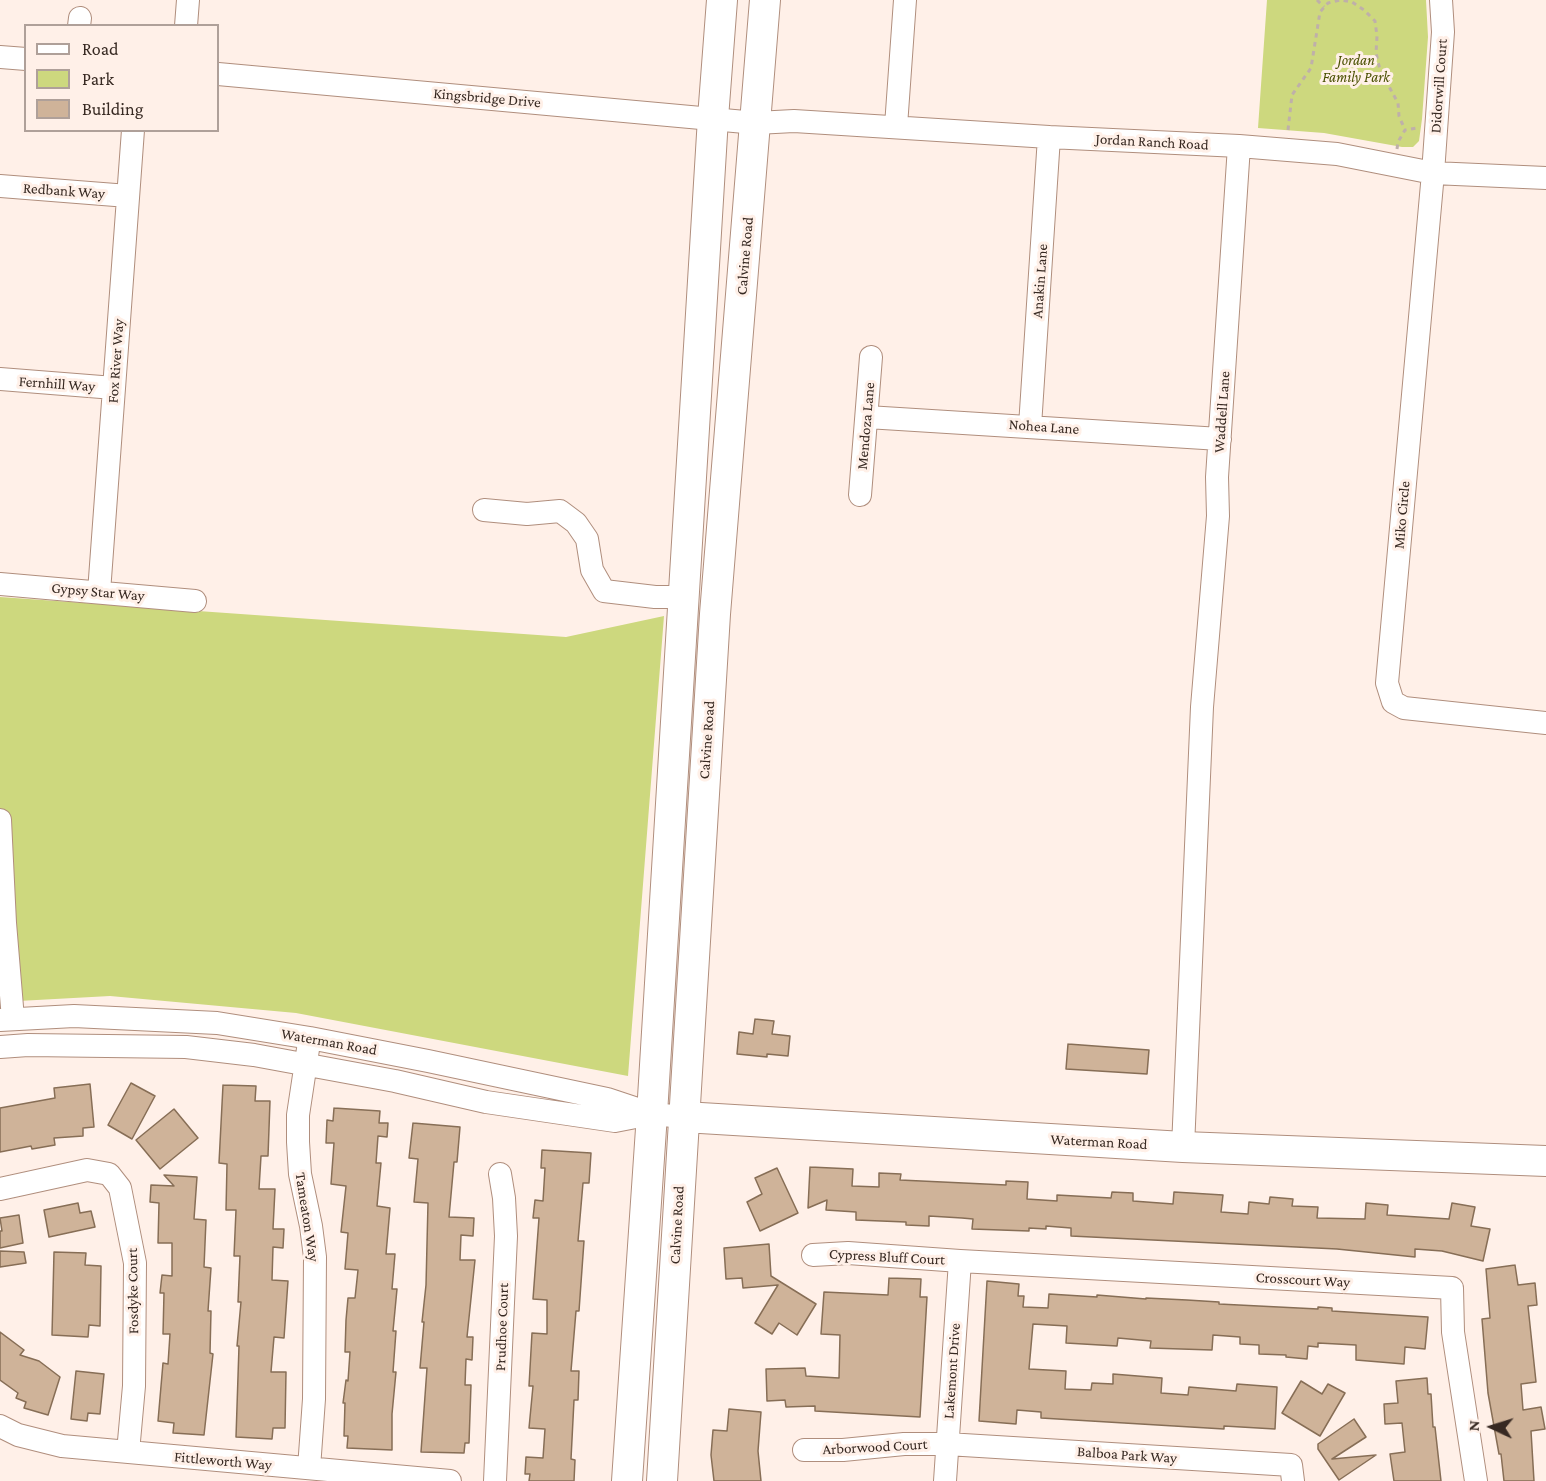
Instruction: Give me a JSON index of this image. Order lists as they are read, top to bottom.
{
  "streets": {
    "main road": ["Calvine Road", "Waterman Road"],
    "street": [
      "Didorwill Court",
      "Kingsbridge Drive",
      "Jordan Ranch Road",
      "Redbank Way",
      "Anakin Lane",
      "Fox River Way",
      "Fernhill Way",
      "Waddell Lane",
      "Mendoza Lane",
      "Nohea Lane",
      "Miko Circle",
      "Gypsy Star Way",
      "Tameaton Way",
      "Cypress Bluff Court",
      "Crosscourt Way",
      "Fosdyke Court",
      "Prudhoe Court",
      "Lakemont Drive",
      "Arborwood Court",
      "Balboa Park Way",
      "Fittleworth Way"
    ]
  },
  "crossings": [
    ["Didorwill Court", "Jordan Ranch Road"],
    ["Didorwill Court", "Miko Circle"],
    ["Kingsbridge Drive", "Jordan Ranch Road"],
    ["Kingsbridge Drive", "Calvine Road"],
    ["Jordan Ranch Road", "Calvine Road"],
    ["Jordan Ranch Road", "Anakin Lane"],
    ["Jordan Ranch Road", "Waddell Lane"],
    ["Jordan Ranch Road", "Miko Circle"],
    ["Redbank Way", "Fox River Way"],
    ["Calvine Road", "Waterman Road"],
    ["Anakin Lane", "Nohea Lane"],
    ["Fox River Way", "Fernhill Way"],
    ["Fox River Way", "Gypsy Star Way"],
    ["Waddell Lane", "Nohea Lane"],
    ["Waddell Lane", "Waterman Road"],
    ["Mendoza Lane", "Nohea Lane"],
    ["Waterman Road", "Tameaton Way"],
    ["Tameaton Way", "Fittleworth Way"],
    ["Cypress Bluff Court", "Crosscourt Way"],
    ["Cypress Bluff Court", "Lakemont Drive"],
    ["Crosscourt Way", "Lakemont Drive"],
    ["Fosdyke Court", "Fittleworth Way"],
    ["Lakemont Drive", "Arborwood Court"],
    ["Lakemont Drive", "Balboa Park Way"],
    ["Arborwood Court", "Balboa Park Way"]
  ],
  "parks": ["Jordan Family Park"],
  "legend": ["Road", "Park", "Building"],
  "north": "left"
}
